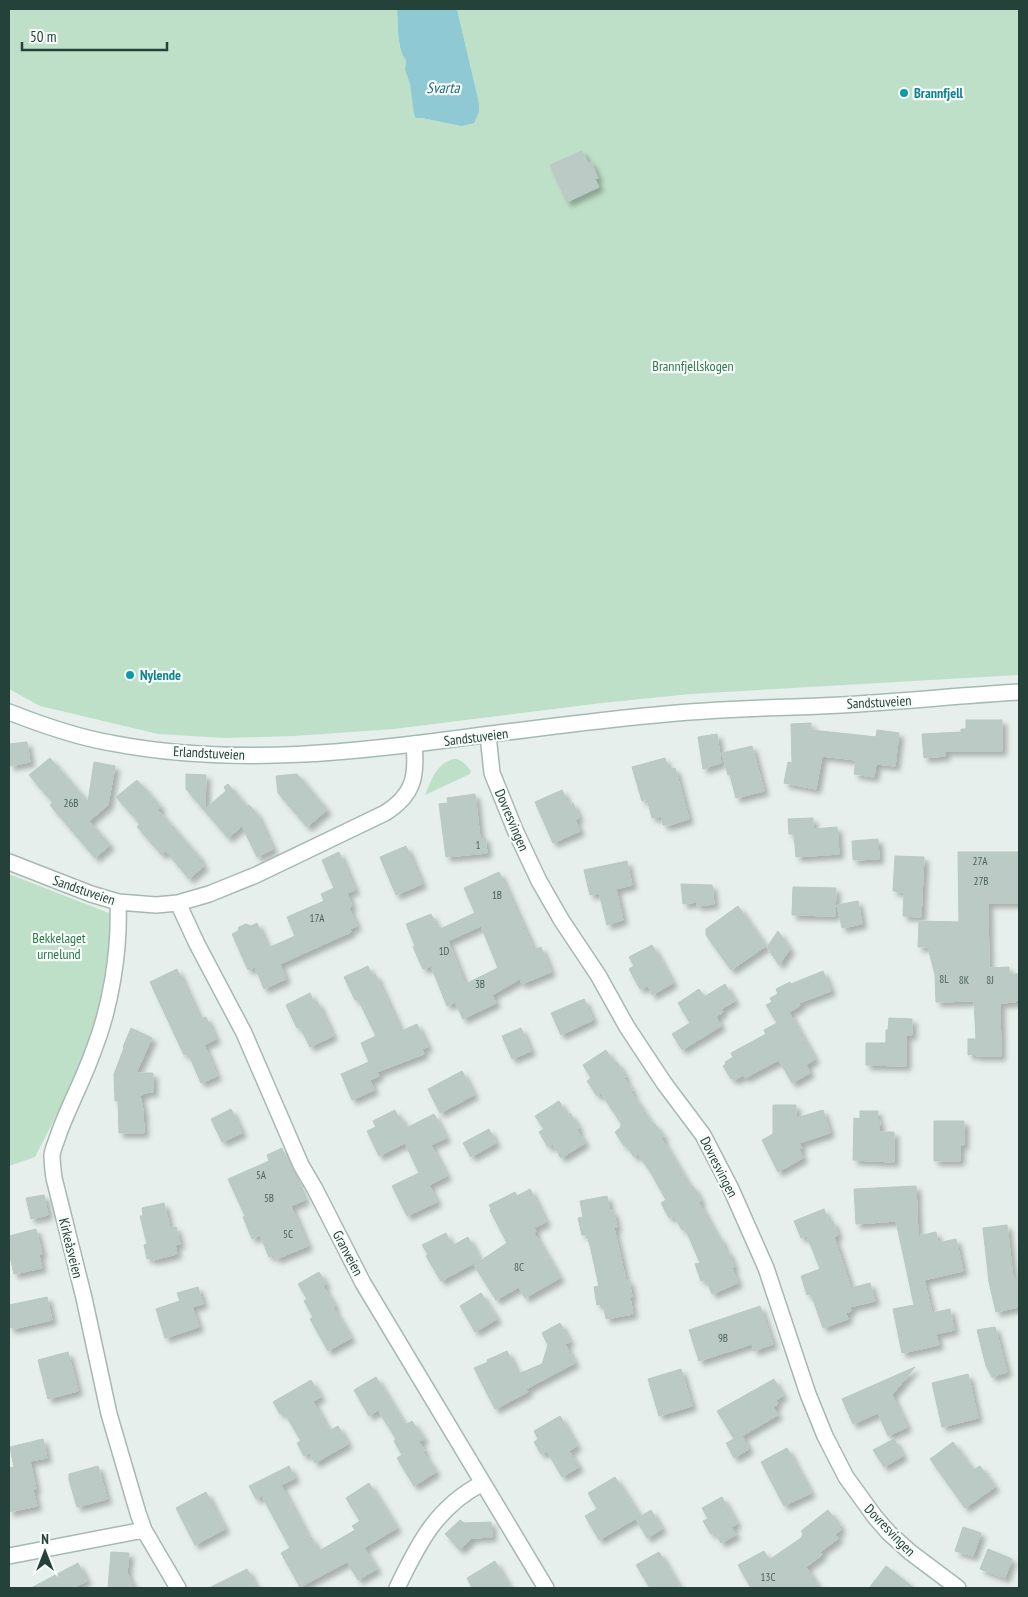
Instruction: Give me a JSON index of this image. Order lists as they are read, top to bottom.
{
  "streets": {
    "street": [
      "Sandstuveien",
      "Erlandstuveien",
      "Dovresvingen",
      "Kirkeåsveien",
      "Granveien"
    ]
  },
  "crossings": [
    ["Sandstuveien", "Erlandstuveien"],
    ["Sandstuveien", "Dovresvingen"],
    ["Sandstuveien", "Kirkeåsveien"],
    ["Sandstuveien", "Granveien"]
  ],
  "water": ["Svarta"],
  "parks": ["Brannfjellskogen", "Bekkelaget urnelund"],
  "places": ["Brannfjell", "Nylende"],
  "house_numbers": [
    "26B",
    "1",
    "27A",
    "27B",
    "1B",
    "17A",
    "1D",
    "8L",
    "8K",
    "8J",
    "3B",
    "5A",
    "5B",
    "5C",
    "8C",
    "9B",
    "13C"
  ],
  "scale_bar": "50 m",
  "north": "top"
}
